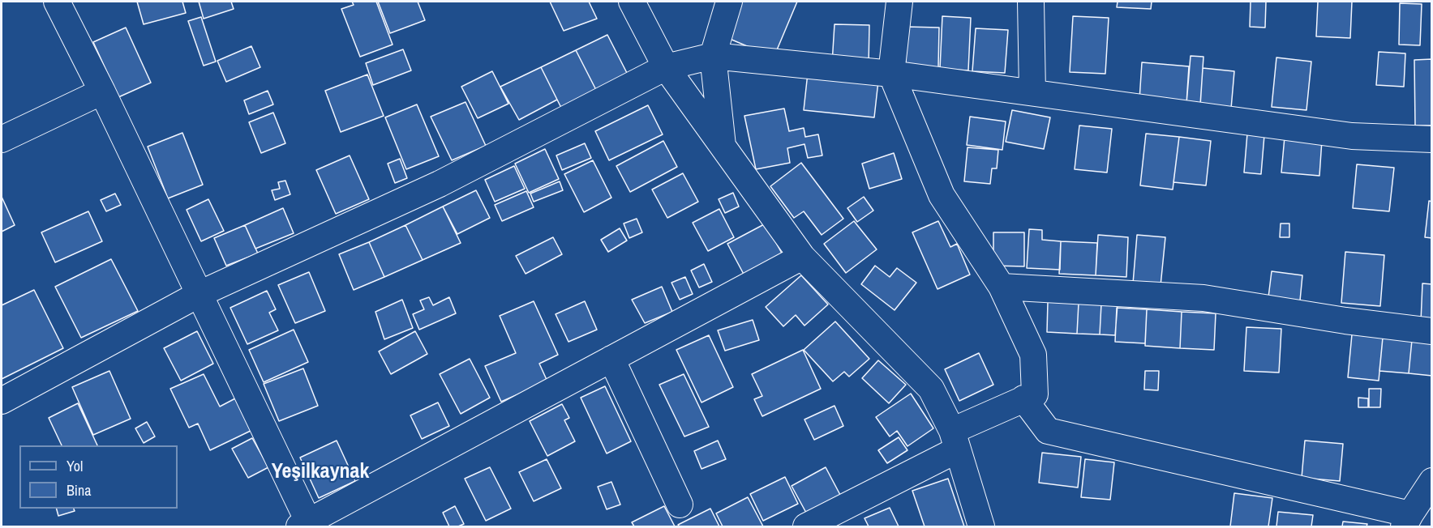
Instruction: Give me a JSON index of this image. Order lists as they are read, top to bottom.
{
  "districts": ["Yeşilkaynak"],
  "legend": ["Yol", "Bina"]
}
